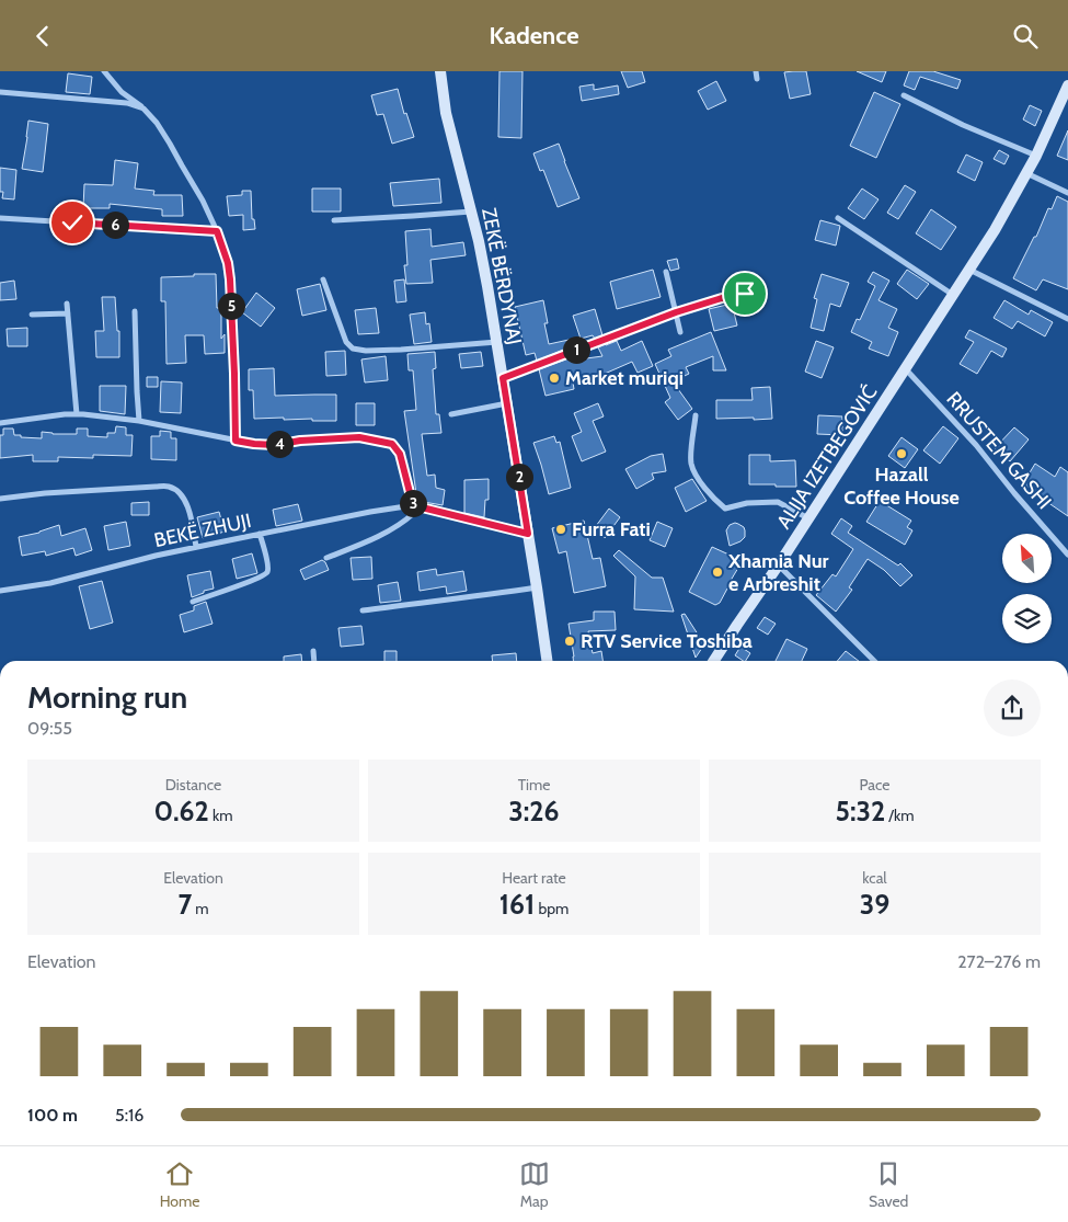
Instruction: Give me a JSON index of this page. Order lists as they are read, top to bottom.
{
  "streets": {
    "main road": ["ZEKË BËRDYNAJ", "ALIJA IZETBEGOVIĆ"],
    "street": ["RRUSTEM GASHI", "BEKË ZHUJI"]
  },
  "crossings": [
    ["ZEKË BËRDYNAJ", "BEKË ZHUJI"],
    ["RRUSTEM GASHI", "ALIJA IZETBEGOVIĆ"]
  ],
  "places": [
    "Market muriqi",
    "Hazall Coffee House",
    "Furra Fati",
    "Xhamia Nur e Arbreshit",
    "RTV Service Toshiba"
  ],
  "north": "top left",
  "page": {
    "header": "Kadence",
    "pins": [
      "6",
      "5",
      "1",
      "4",
      "2",
      "3"
    ],
    "heading": ["Morning run", "09:55"],
    "stats": [
      ["Distance", "0.62 km"],
      ["Time", "3:26"],
      ["Pace", "5:32 /km"],
      ["Elevation", "7 m"],
      ["Heart rate", "161 bpm"],
      ["kcal", "39"]
    ],
    "chart": ["Elevation", "272–276 m"],
    "list": [
      {
        "name": "100 m",
        "note": "5:16"
      }
    ],
    "tabs": ["Home", "Map", "Saved"]
  }
}
